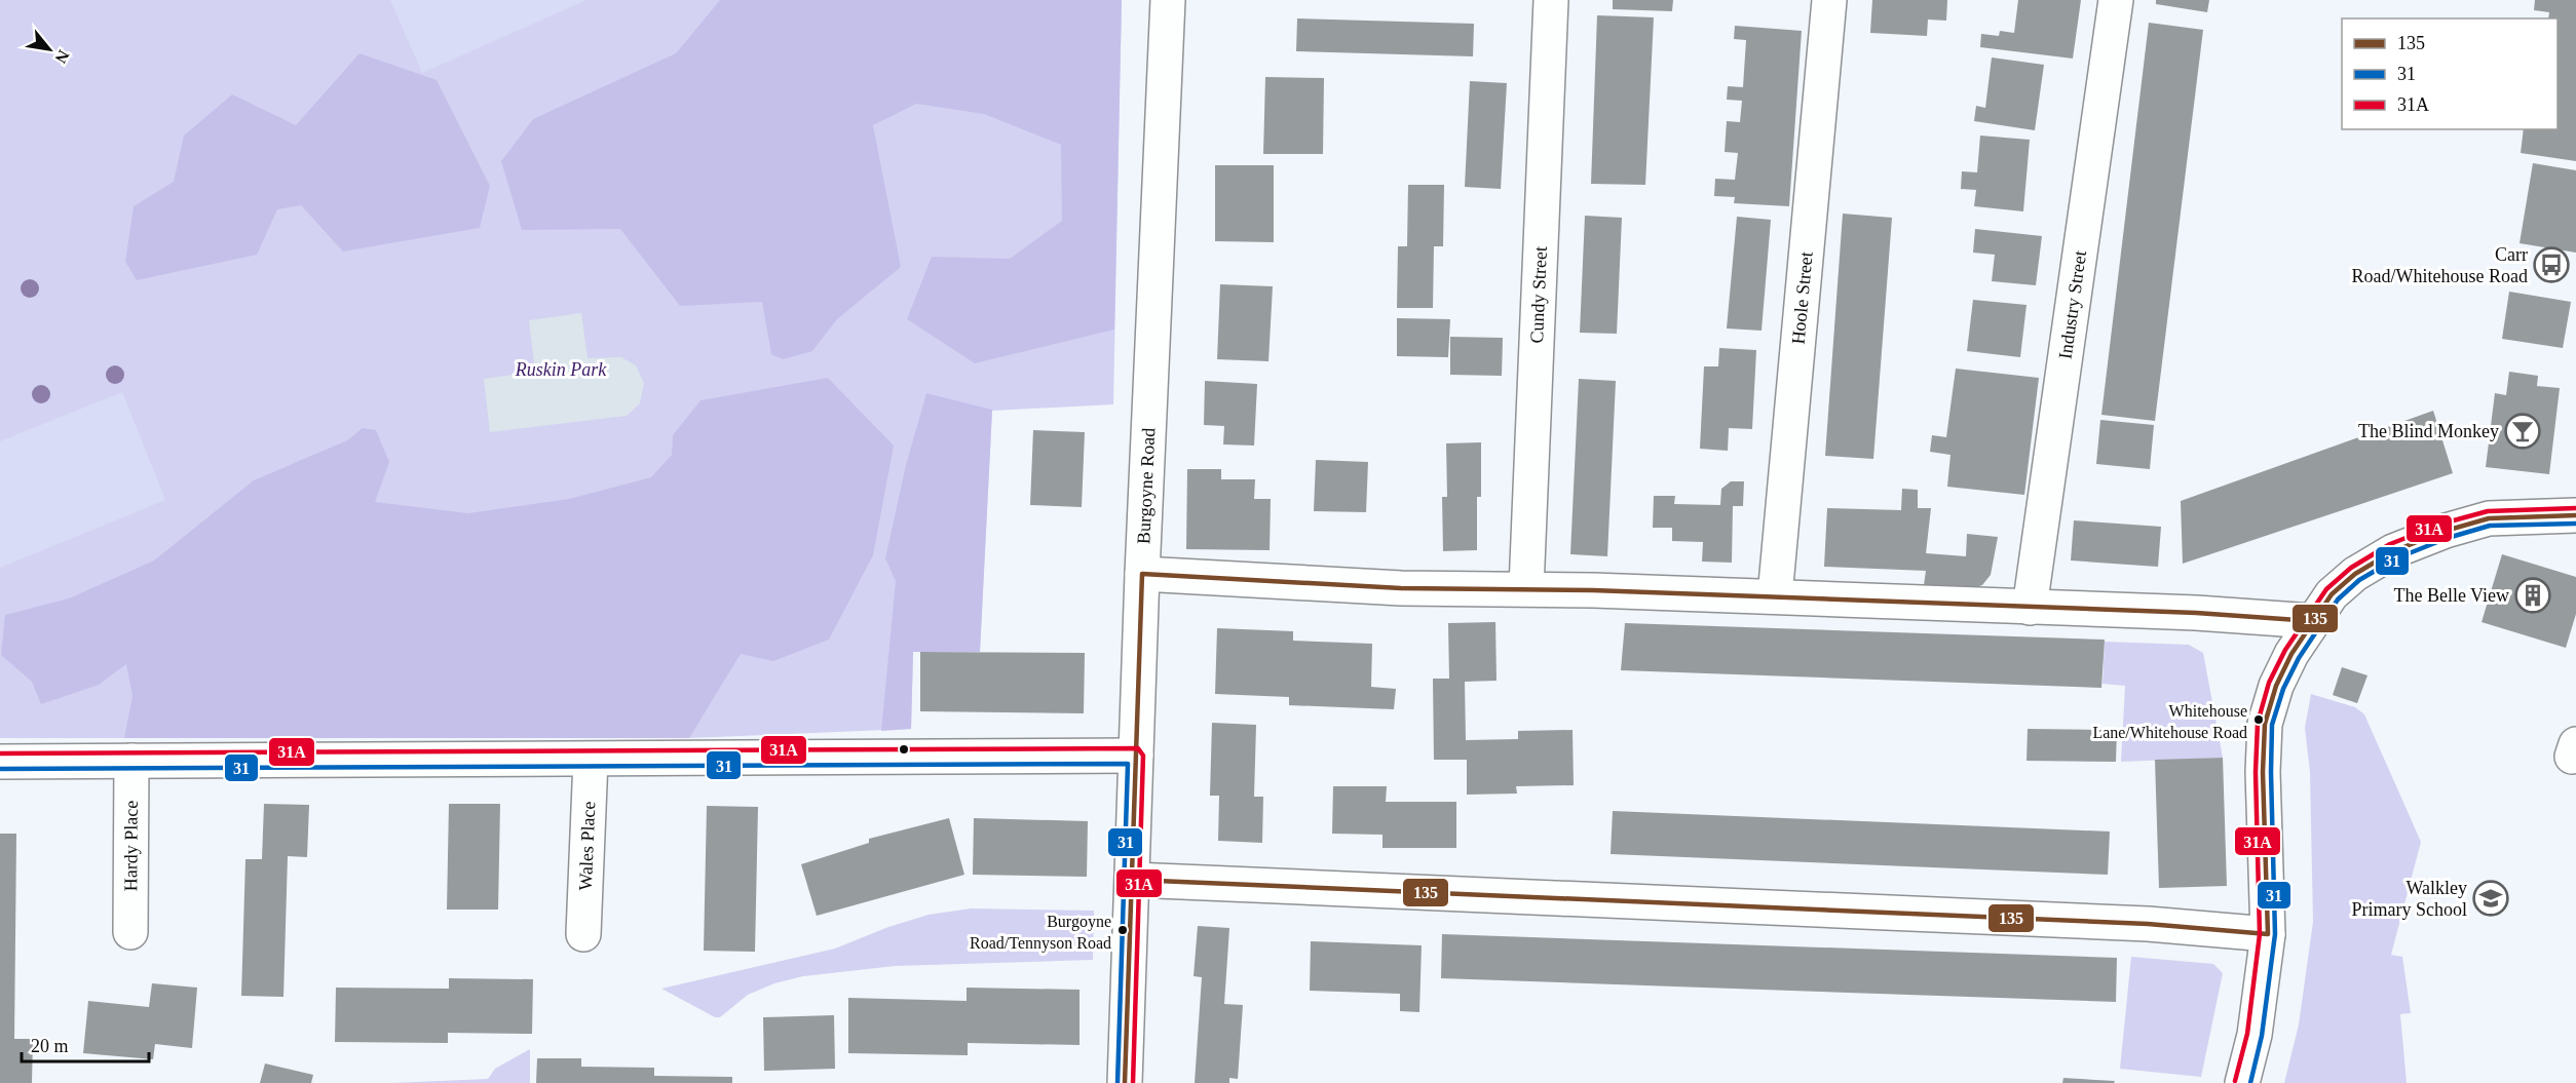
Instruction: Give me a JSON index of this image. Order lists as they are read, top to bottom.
{
  "streets": {
    "street": [
      "Cundy Street",
      "Hoole Street",
      "Industry Street",
      "Burgoyne Road",
      "Hardy Place",
      "Wales Place"
    ]
  },
  "parks": ["Ruskin Park"],
  "places": {
    "bus stop": ["Carr Road/Whitehouse Road"],
    "bar": ["The Blind Monkey"],
    "building": ["The Belle View"],
    "other": ["Whitehouse Lane/Whitehouse Road", "Burgoyne Road/Tennyson Road"],
    "school or university": ["Walkley Primary School"]
  },
  "lines": ["transit line 31A", "transit line 135", "transit line 31"],
  "legend": ["135", "31", "31A"],
  "scale_bar": "20 m",
  "north": "bottom right"
}
